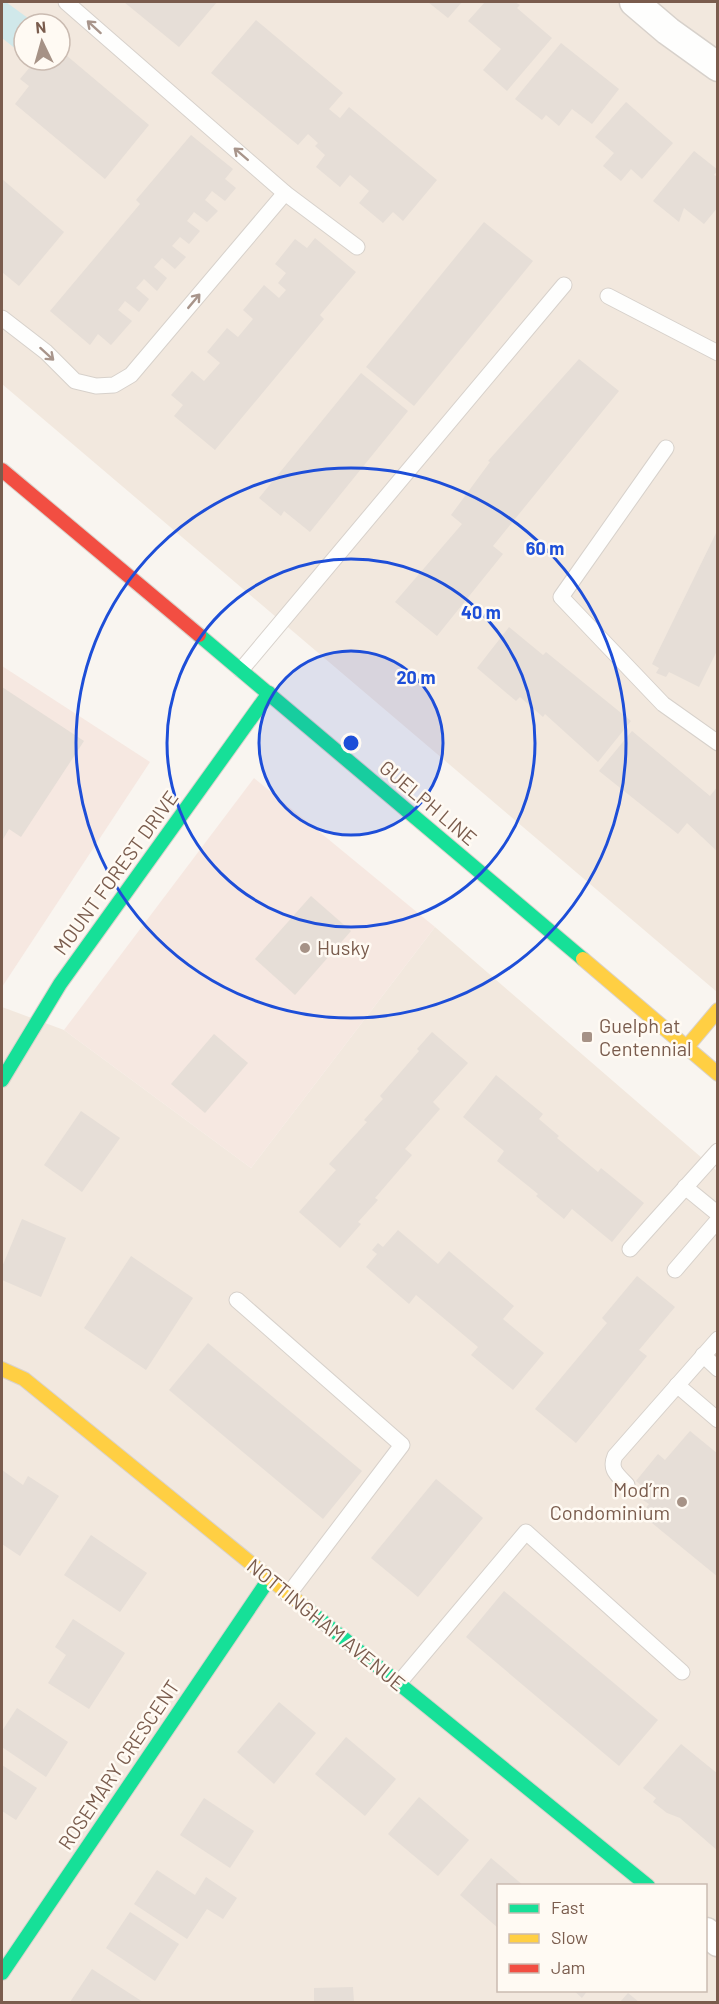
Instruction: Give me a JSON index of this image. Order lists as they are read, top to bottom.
{
  "streets": {
    "street": [
      "GUELPH LINE",
      "MOUNT FOREST DRIVE",
      "NOTTINGHAM AVENUE",
      "ROSEMARY CRESCENT"
    ]
  },
  "crossings": [
    ["GUELPH LINE", "MOUNT FOREST DRIVE"],
    ["NOTTINGHAM AVENUE", "ROSEMARY CRESCENT"]
  ],
  "places": {
    "other": ["Husky", "Mod’rn Condominium"],
    "transit": ["Guelph at Centennial"]
  },
  "legend": ["Fast", "Slow", "Jam"],
  "north": "top",
  "rings": ["60 m", "40 m", "20 m"]
}
